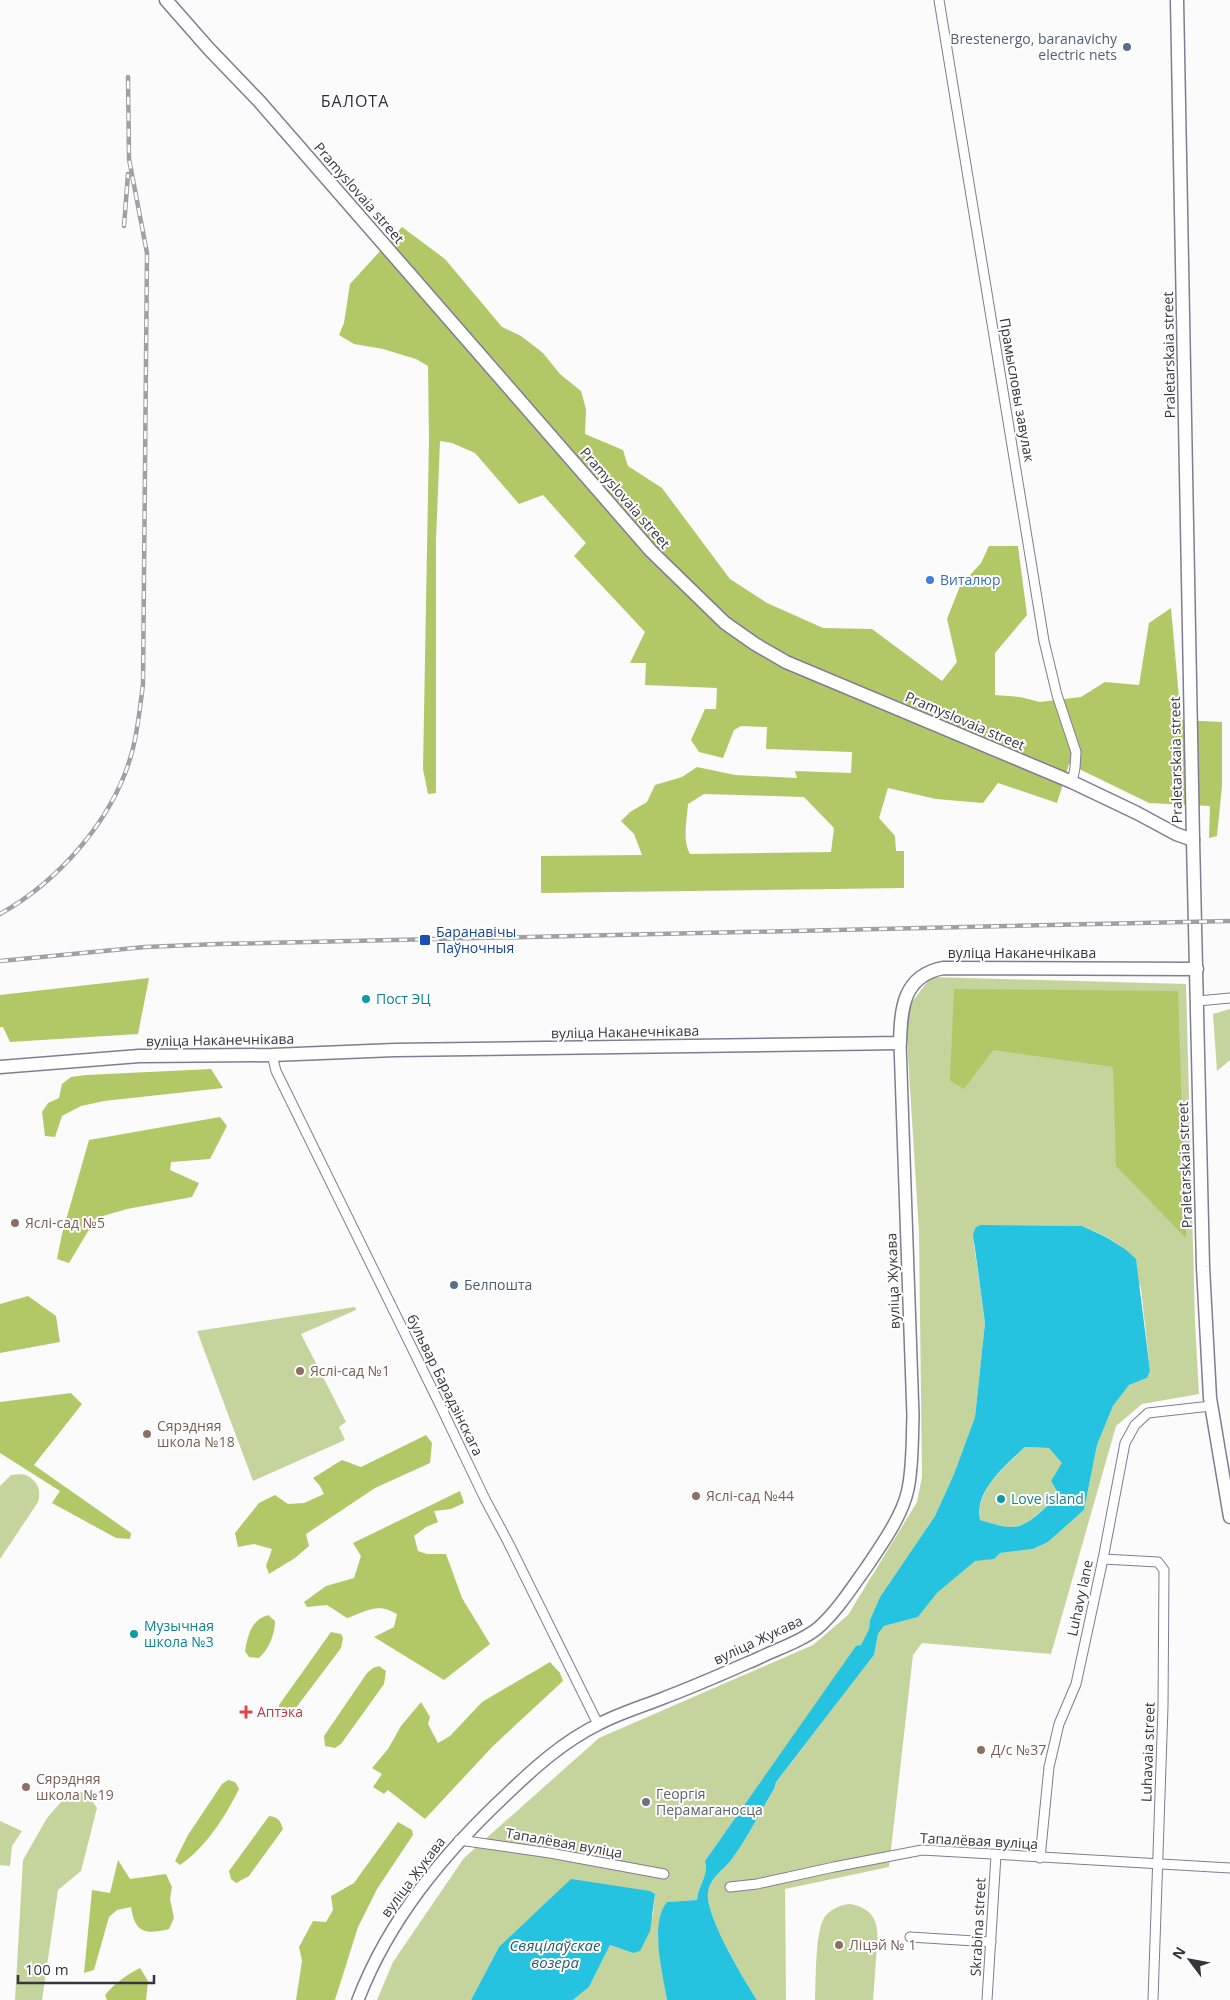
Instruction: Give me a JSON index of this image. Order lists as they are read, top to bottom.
{
  "streets": {
    "main road": ["Pramyslovaia street", "Praletarskaia street", "вуліца Наканечнікава"],
    "street": [
      "Прамысловы завулак",
      "вуліца Жукава",
      "бульвар Барадзінскага",
      "Luhavy lane",
      "Luhavaia street",
      "Тапалёвая вуліца",
      "Skrabina street"
    ]
  },
  "crossings": [
    ["Pramyslovaia street", "Praletarskaia street"],
    ["Pramyslovaia street", "Прамысловы завулак"],
    ["Praletarskaia street", "вуліца Наканечнікава"],
    ["Praletarskaia street", "Luhavy lane"],
    ["вуліца Наканечнікава", "вуліца Жукава"],
    ["вуліца Наканечнікава", "бульвар Барадзінскага"],
    ["вуліца Жукава", "бульвар Барадзінскага"],
    ["вуліца Жукава", "Тапалёвая вуліца"],
    ["Luhavy lane", "Luhavaia street"],
    ["Luhavy lane", "Тапалёвая вуліца"],
    ["Luhavaia street", "Тапалёвая вуліца"],
    ["Тапалёвая вуліца", "Skrabina street"]
  ],
  "districts": ["БАЛОТА"],
  "water": ["Свяцілаўскае возера"],
  "places": {
    "other": [
      "Brestenergo, baranavichy electric nets",
      "Виталюр",
      "Пост ЭЦ",
      "Яслі-сад №5",
      "Белпошта",
      "Яслі-сад №1",
      "Сярэдняя школа №18",
      "Яслі-сад №44",
      "Love island",
      "Музычная школа №3",
      "Д/с №37",
      "Сярэдняя школа №19",
      "Георгія Перамаганосца",
      "Ліцэй № 1"
    ],
    "transit": ["Баранавічы Паўночныя"],
    "health": ["Аптэка"]
  },
  "scale_bar": "100 m",
  "north": "top left"
}
